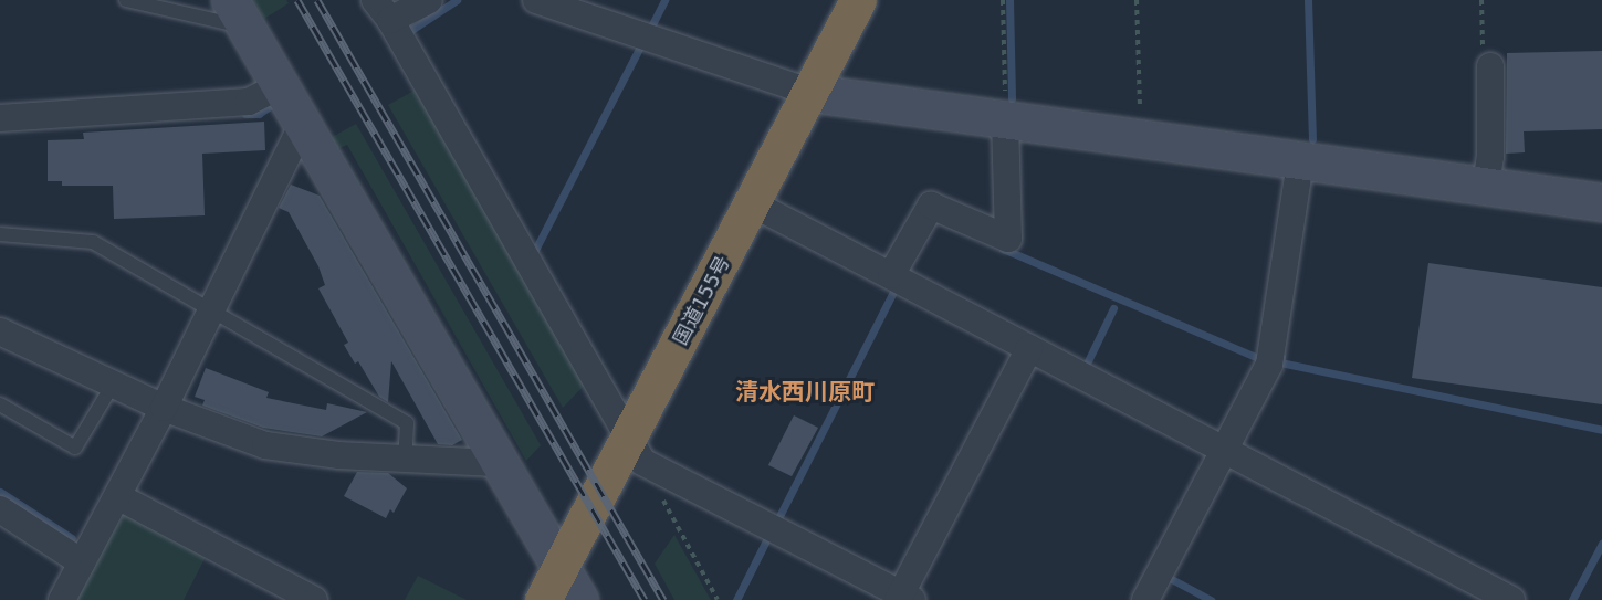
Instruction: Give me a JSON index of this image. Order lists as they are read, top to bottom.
{
  "streets": {
    "highway": ["国道155号"]
  },
  "districts": ["清水西川原町"]
}
